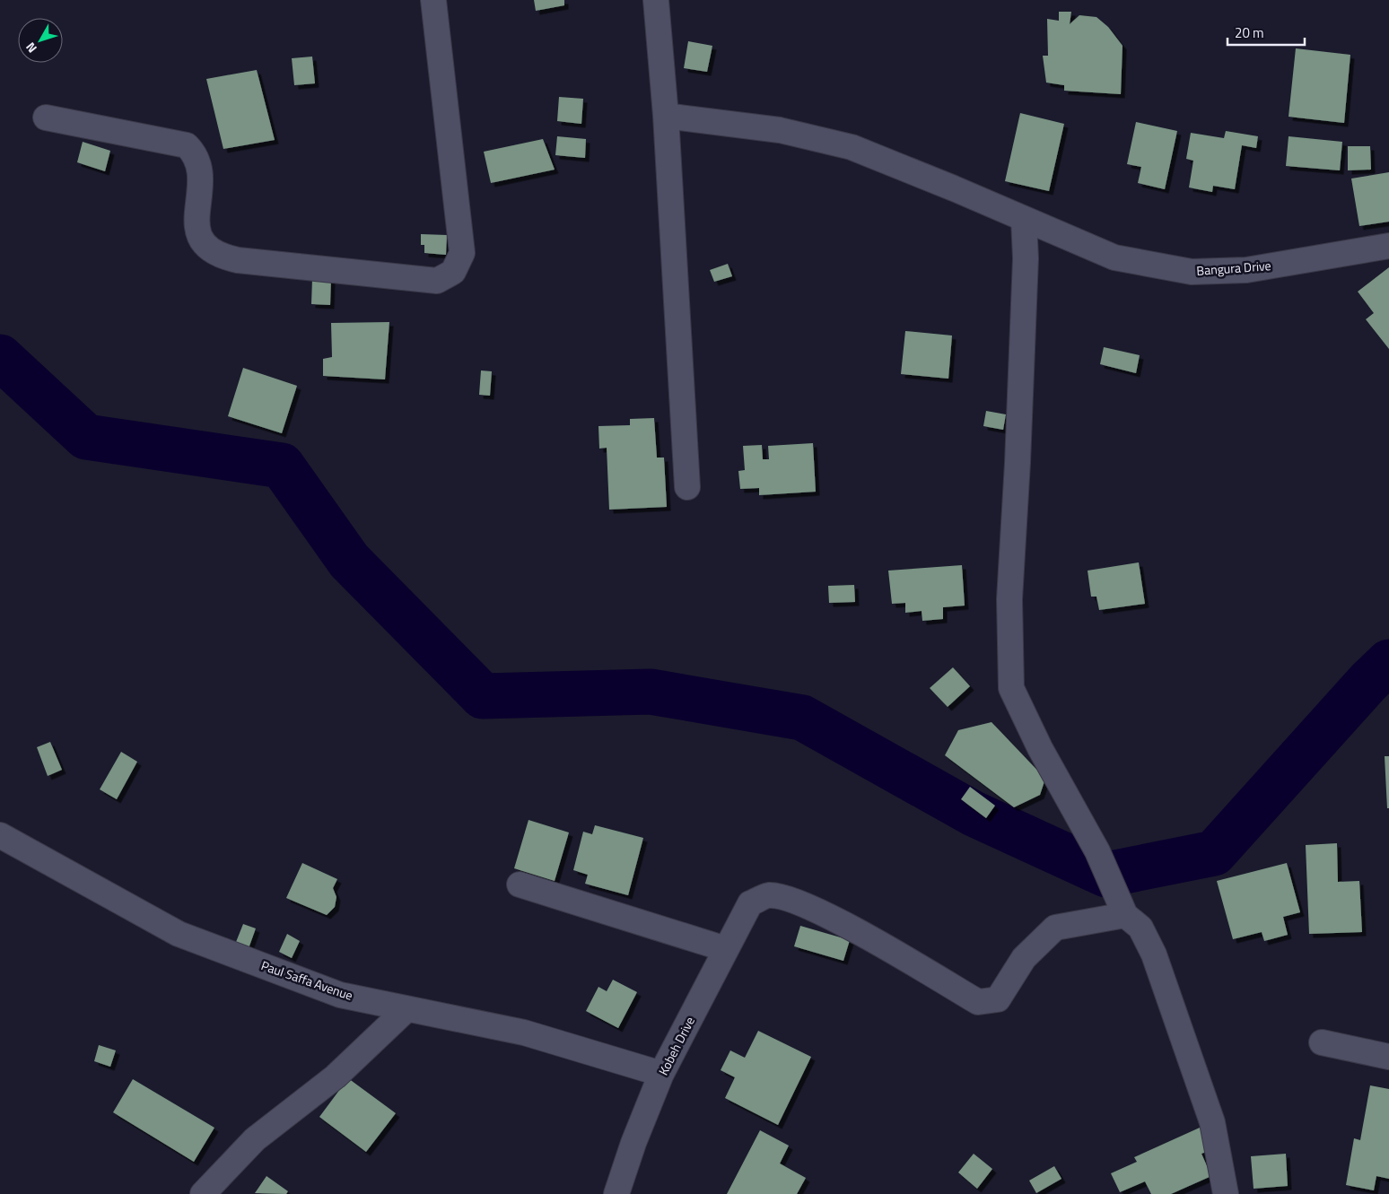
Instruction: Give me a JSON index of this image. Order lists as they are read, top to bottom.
{
  "streets": {
    "street": ["Bangura Drive", "Paul Saffa Avenue", "Kobeh Drive"]
  },
  "crossings": [
    ["Paul Saffa Avenue", "Kobeh Drive"]
  ],
  "scale_bar": "20 m",
  "north": "bottom left"
}
